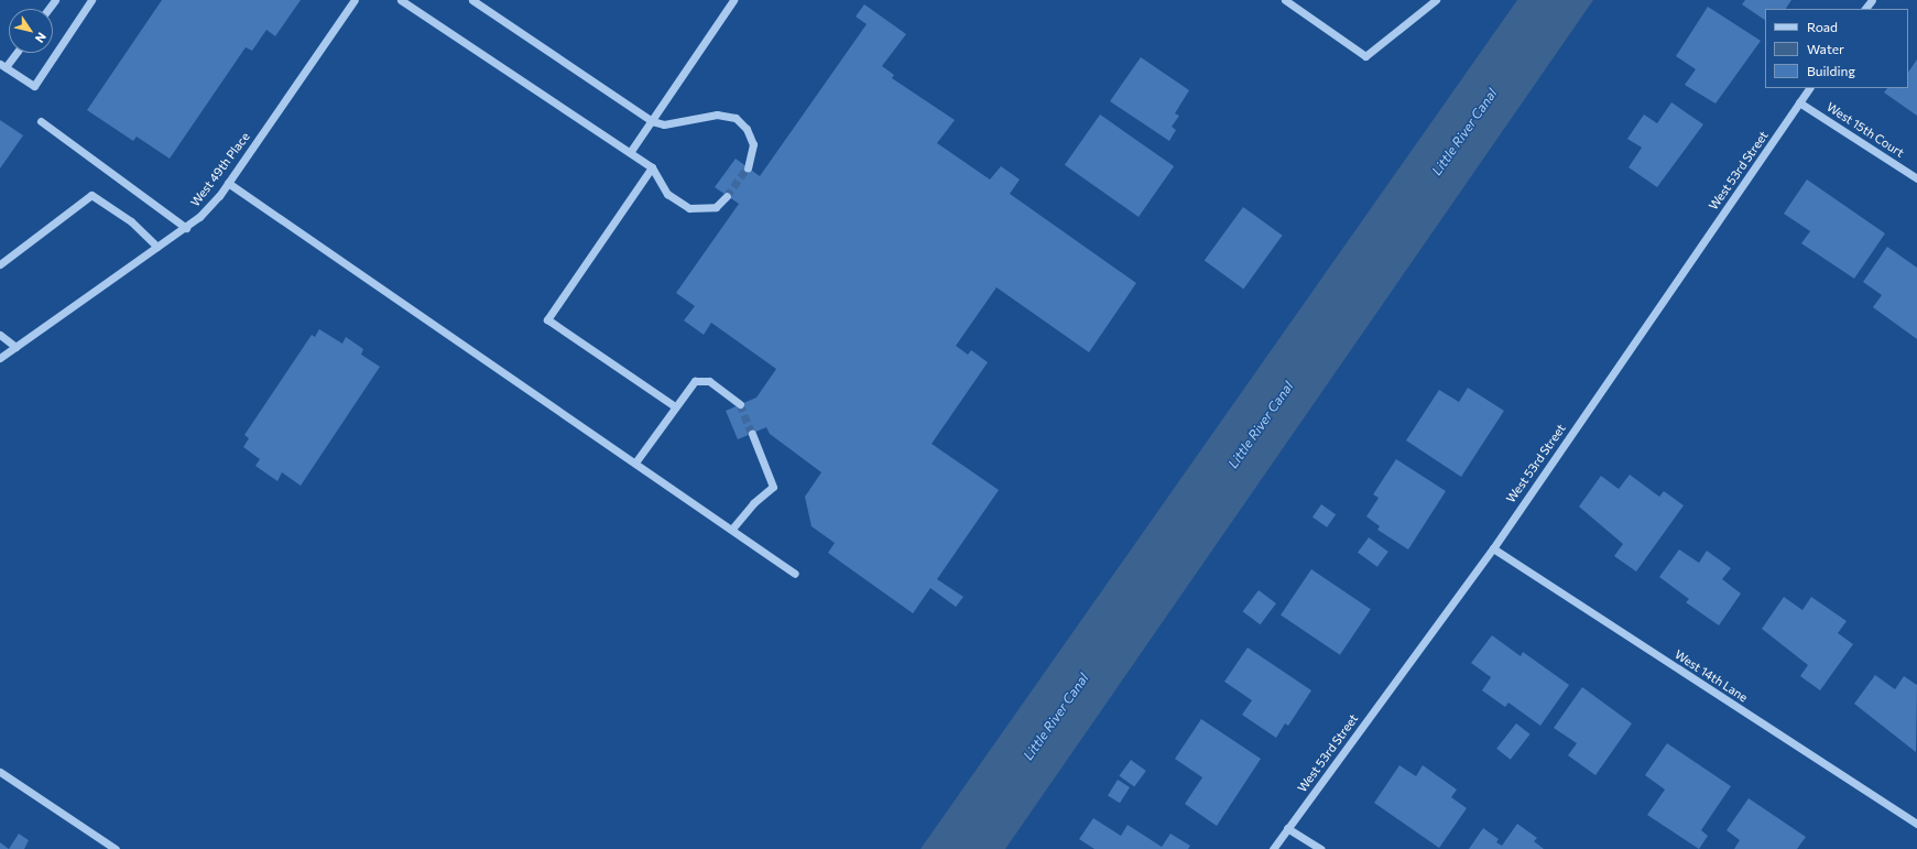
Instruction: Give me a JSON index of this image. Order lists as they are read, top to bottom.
{
  "streets": {
    "street": [
      "West 15th Court",
      "West 49th Place",
      "West 53rd Street",
      "West 14th Lane"
    ]
  },
  "crossings": [
    ["West 15th Court", "West 53rd Street"],
    ["West 53rd Street", "West 14th Lane"]
  ],
  "water": ["Little River Canal"],
  "legend": ["Road", "Water", "Building"],
  "north": "bottom right"
}
